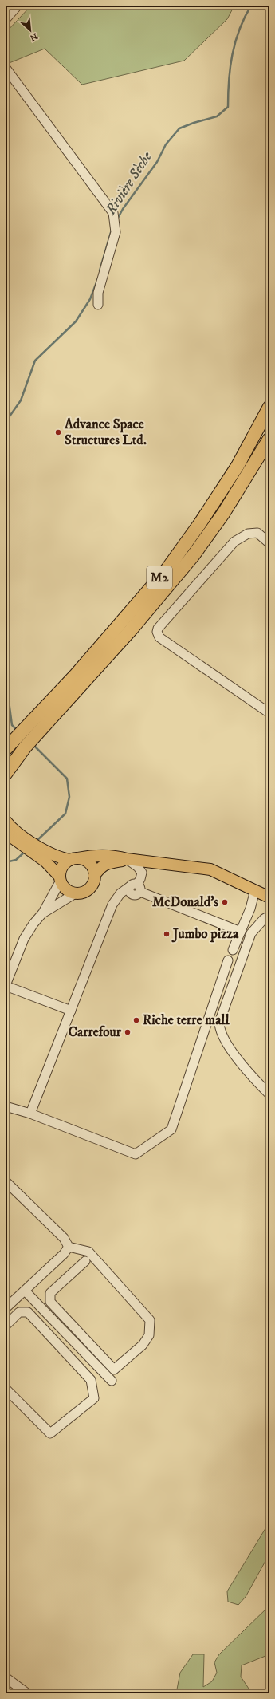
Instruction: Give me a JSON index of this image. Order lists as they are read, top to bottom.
{
  "streets": {
    "highway": ["M2"]
  },
  "water": ["Rivière Sèche"],
  "places": [
    "Advance Space Structures Ltd.",
    "McDonald's",
    "Jumbo pizza",
    "Riche terre mall",
    "Carrefour"
  ],
  "north": "bottom right"
}
